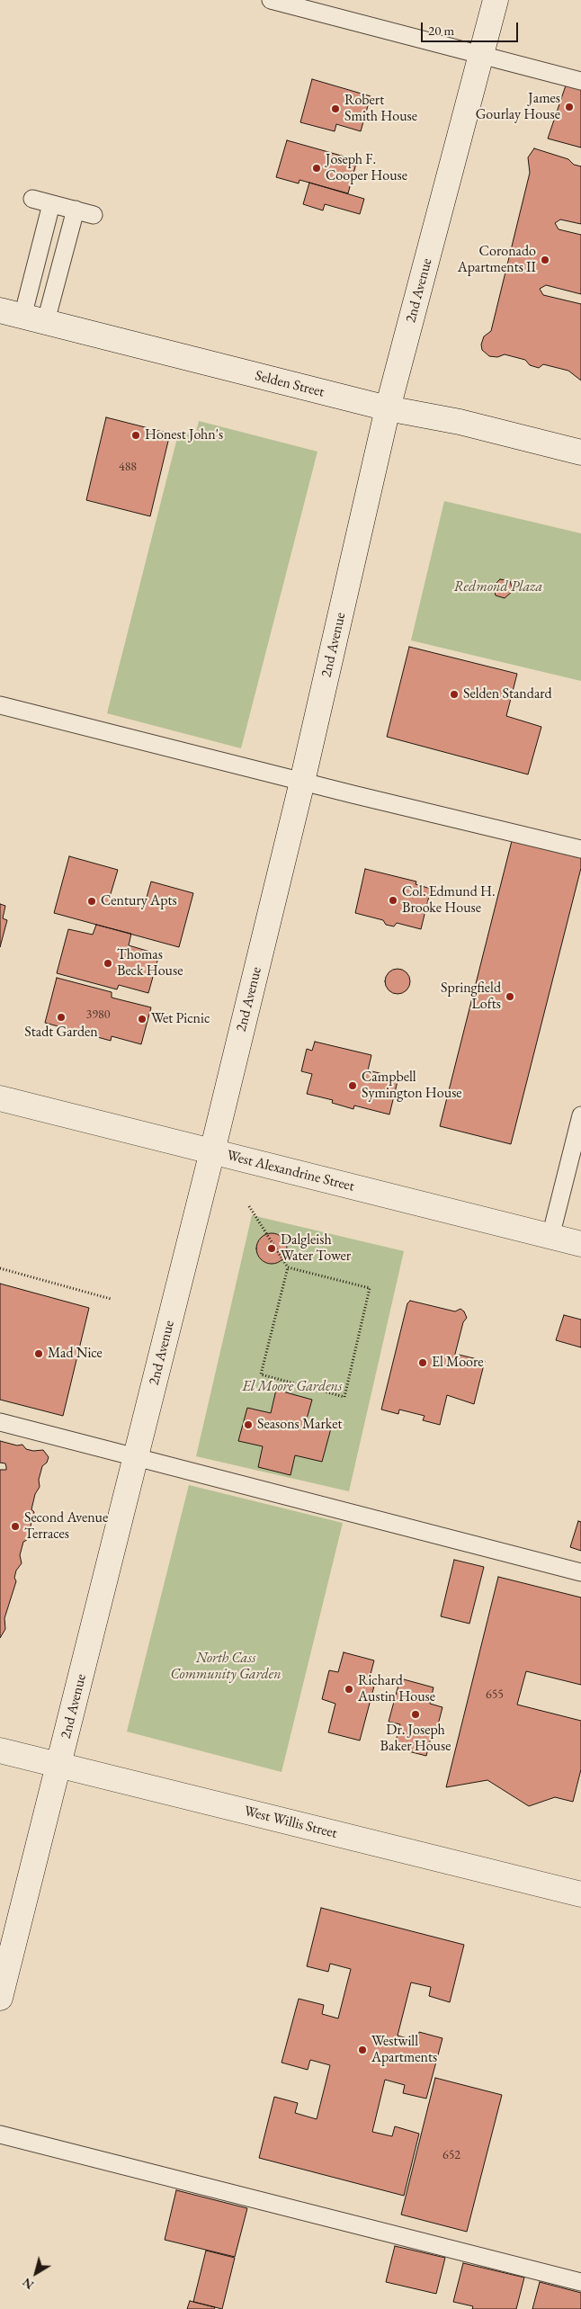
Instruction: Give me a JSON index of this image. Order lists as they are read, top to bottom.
{
  "streets": {
    "street": [
      "2nd Avenue",
      "Selden Street",
      "West Alexandrine Street",
      "West Willis Street"
    ]
  },
  "crossings": [
    ["2nd Avenue", "Selden Street"],
    ["2nd Avenue", "West Alexandrine Street"],
    ["2nd Avenue", "West Willis Street"]
  ],
  "parks": ["Redmond Plaza", "El Moore Gardens", "North Cass Community Garden"],
  "places": [
    "James Gourlay House",
    "Robert Smith House",
    "Joseph F. Cooper House",
    "Coronado Apartments II",
    "Honest John's",
    "Selden Standard",
    "Col. Edmund H. Brooke House",
    "Century Apts",
    "Thomas Beck House",
    "Springfield Lofts",
    "Stadt Garden",
    "Wet Picnic",
    "Campbell Symington House",
    "Dalgleish Water Tower",
    "Mad Nice",
    "El Moore",
    "Seasons Market",
    "Second Avenue Terraces",
    "Richard Austin House",
    "Dr. Joseph Baker House",
    "Westwill Apartments"
  ],
  "house_numbers": [
    "488",
    "3980",
    "655",
    "652"
  ],
  "scale_bar": "20 m",
  "north": "bottom left"
}
